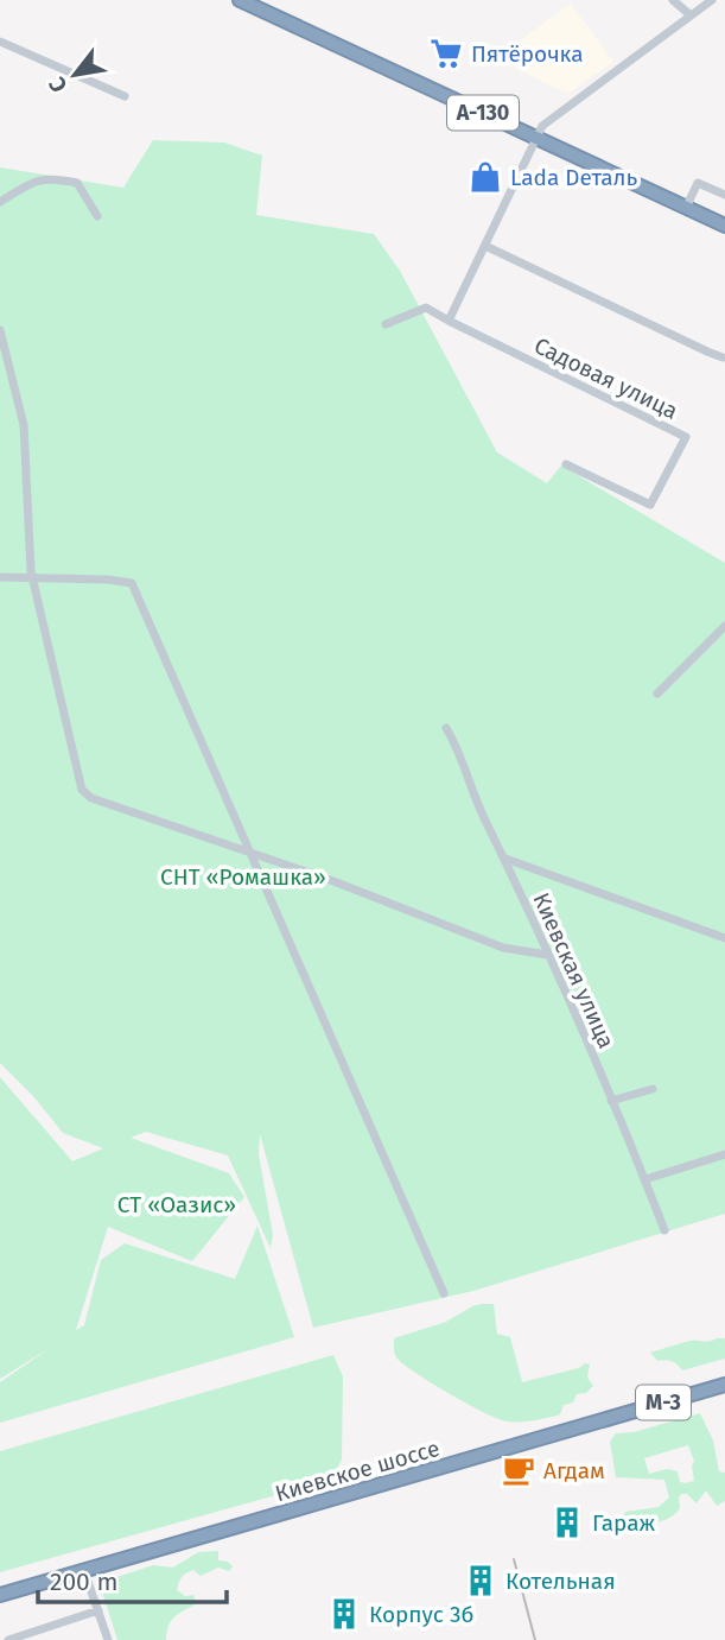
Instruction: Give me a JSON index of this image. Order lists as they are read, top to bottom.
{
  "streets": {
    "highway": ["А-130", "М-3", "Киевское шоссе"],
    "street": ["Садовая улица", "Киевская улица"]
  },
  "parks": ["СНТ «Ромашка»", "СТ «Оазис»"],
  "places": {
    "supermarket": ["Пятёрочка"],
    "shop": ["Lada Dеталь"],
    "cafe": ["Агдам"],
    "building": ["Гараж", "Котельная", "Корпус 3б"]
  },
  "scale_bar": "200 m",
  "north": "bottom left"
}
